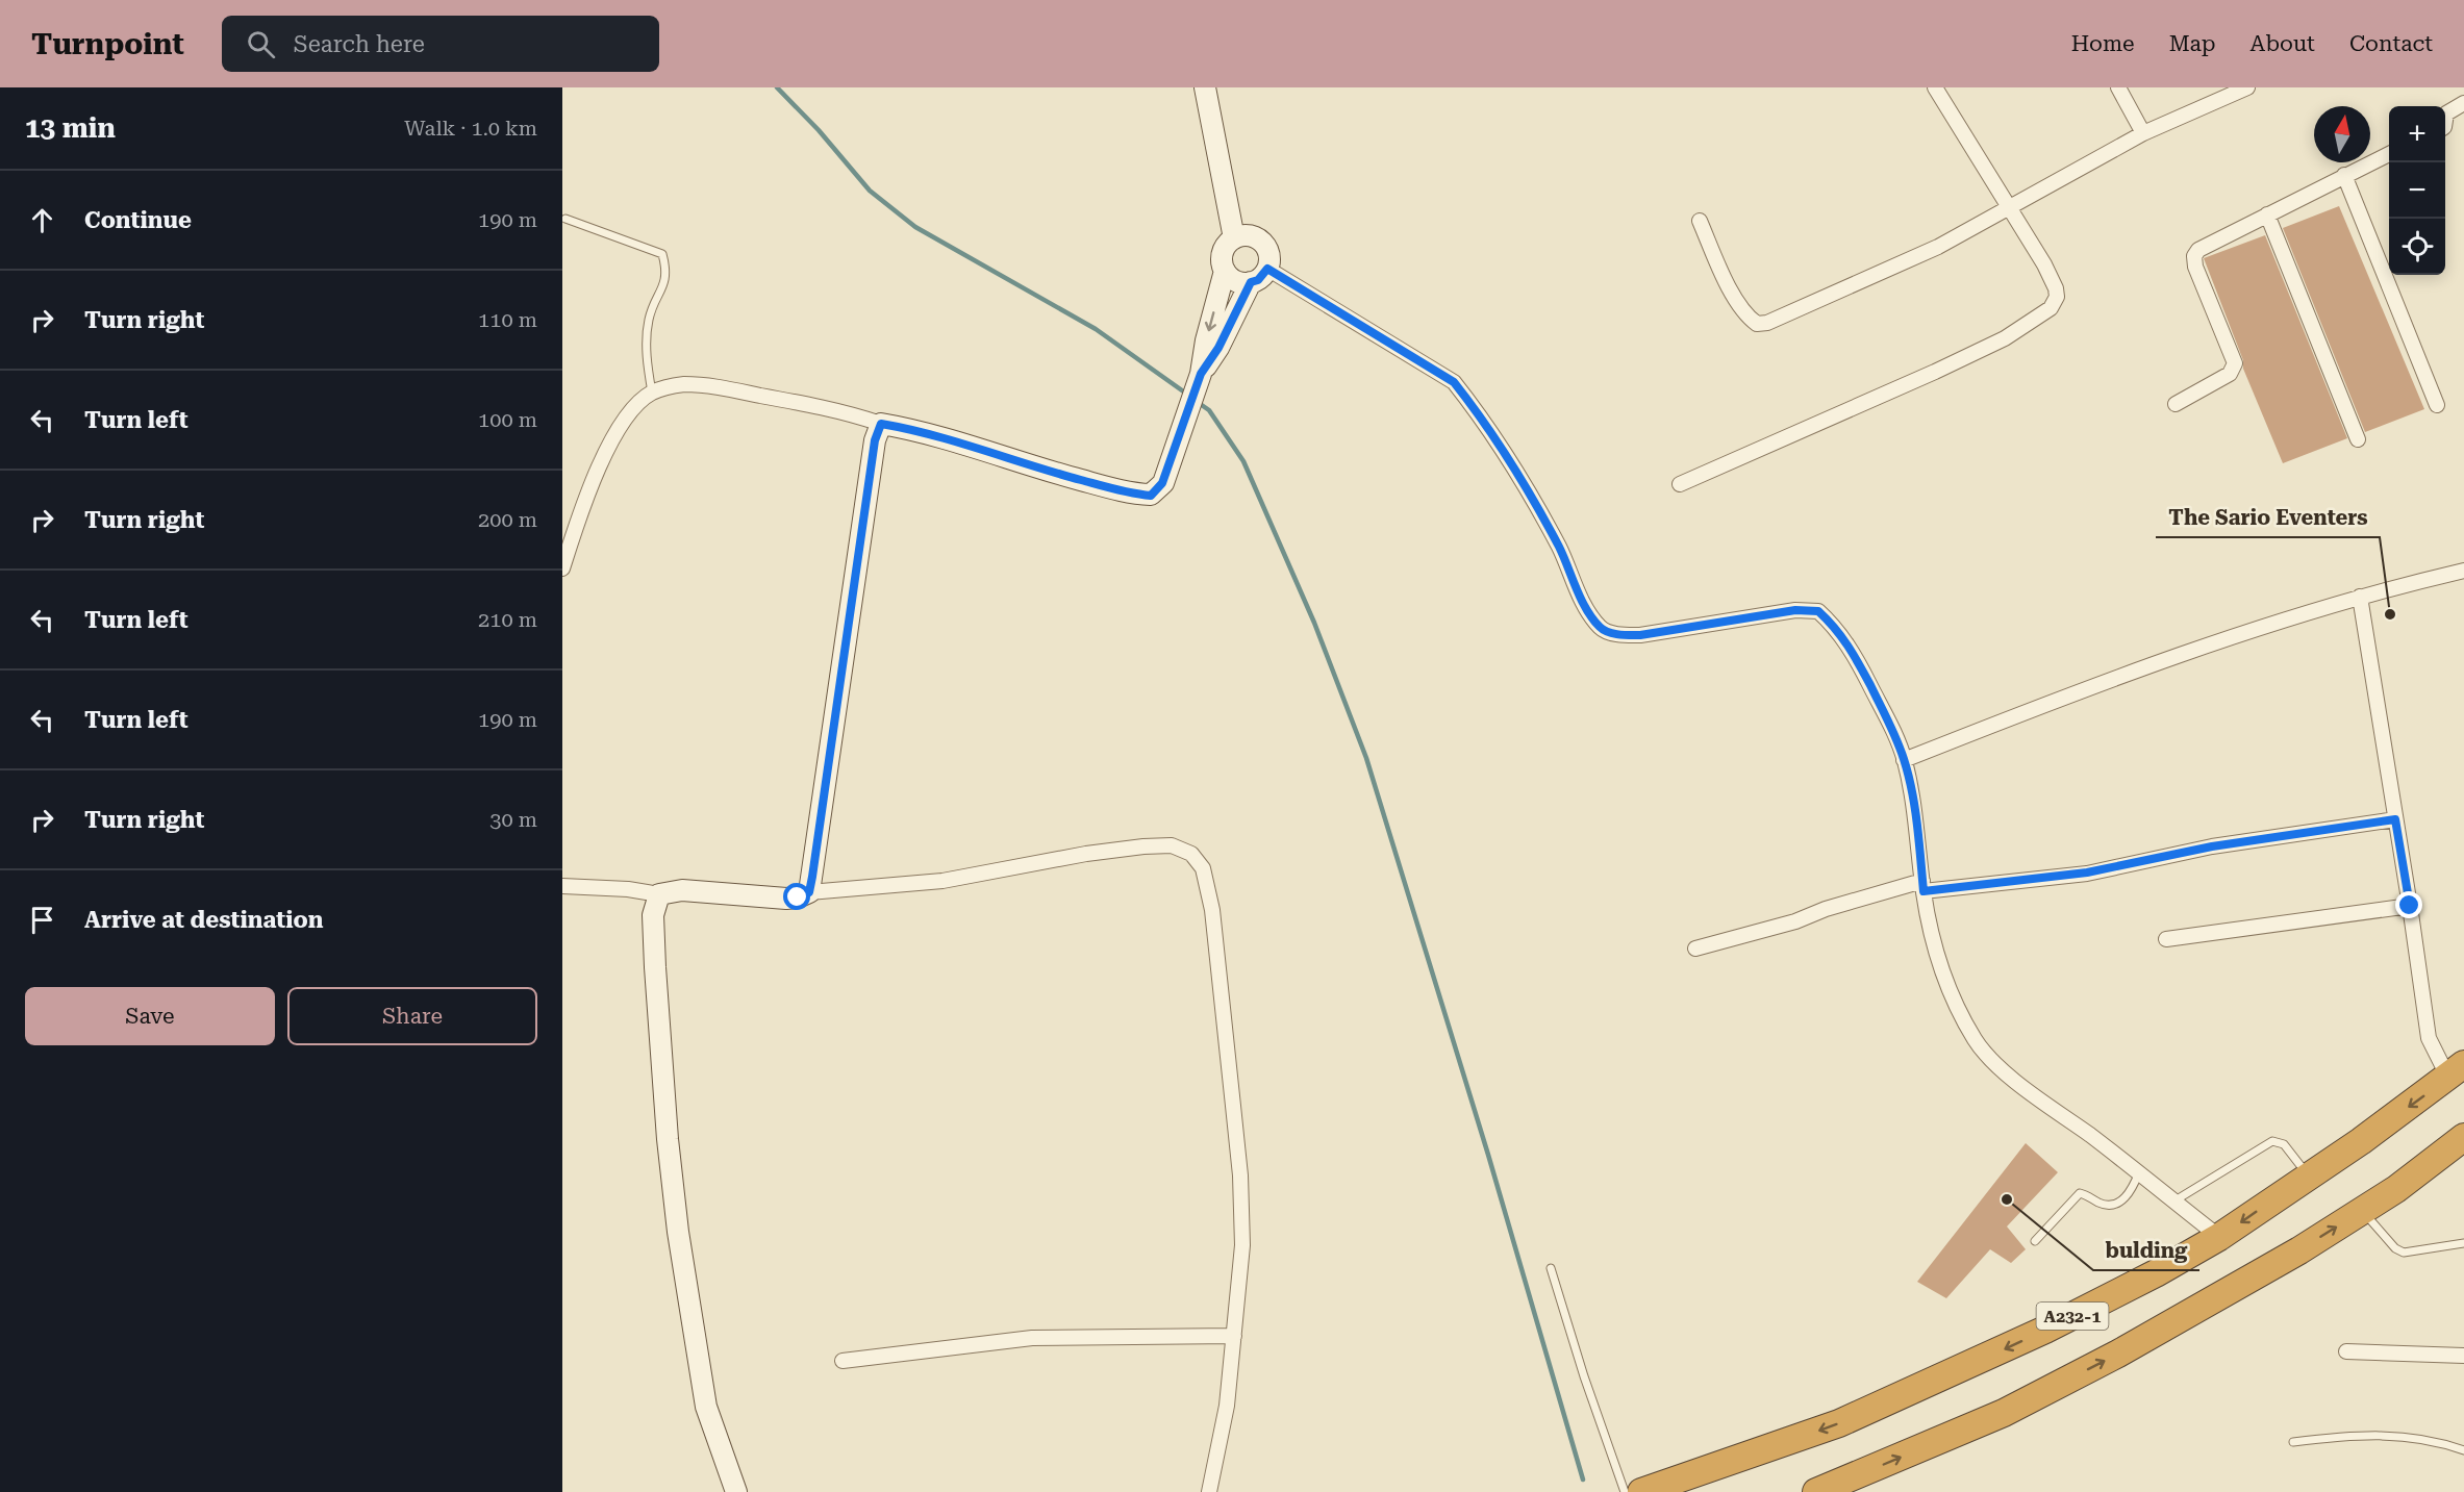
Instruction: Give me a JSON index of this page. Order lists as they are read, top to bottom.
{
  "streets": {
    "highway": ["A232-1"]
  },
  "places": ["The Sario Eventers", "bulding"],
  "north": "top",
  "page": {
    "header": "Turnpoint",
    "search": "Search here",
    "nav": [
      "Home",
      "Map",
      "About",
      "Contact"
    ],
    "heading": ["13 min", "Walk · 1.0 km"],
    "map_buttons": ["+", "−"],
    "list": [
      ["Continue", "190 m"],
      ["Turn right", "110 m"],
      ["Turn left", "100 m"],
      ["Turn right", "200 m"],
      ["Turn left", "210 m"],
      ["Turn left", "190 m"],
      ["Turn right", "30 m"],
      "Arrive at destination"
    ],
    "buttons": ["Save", "Share"]
  }
}
